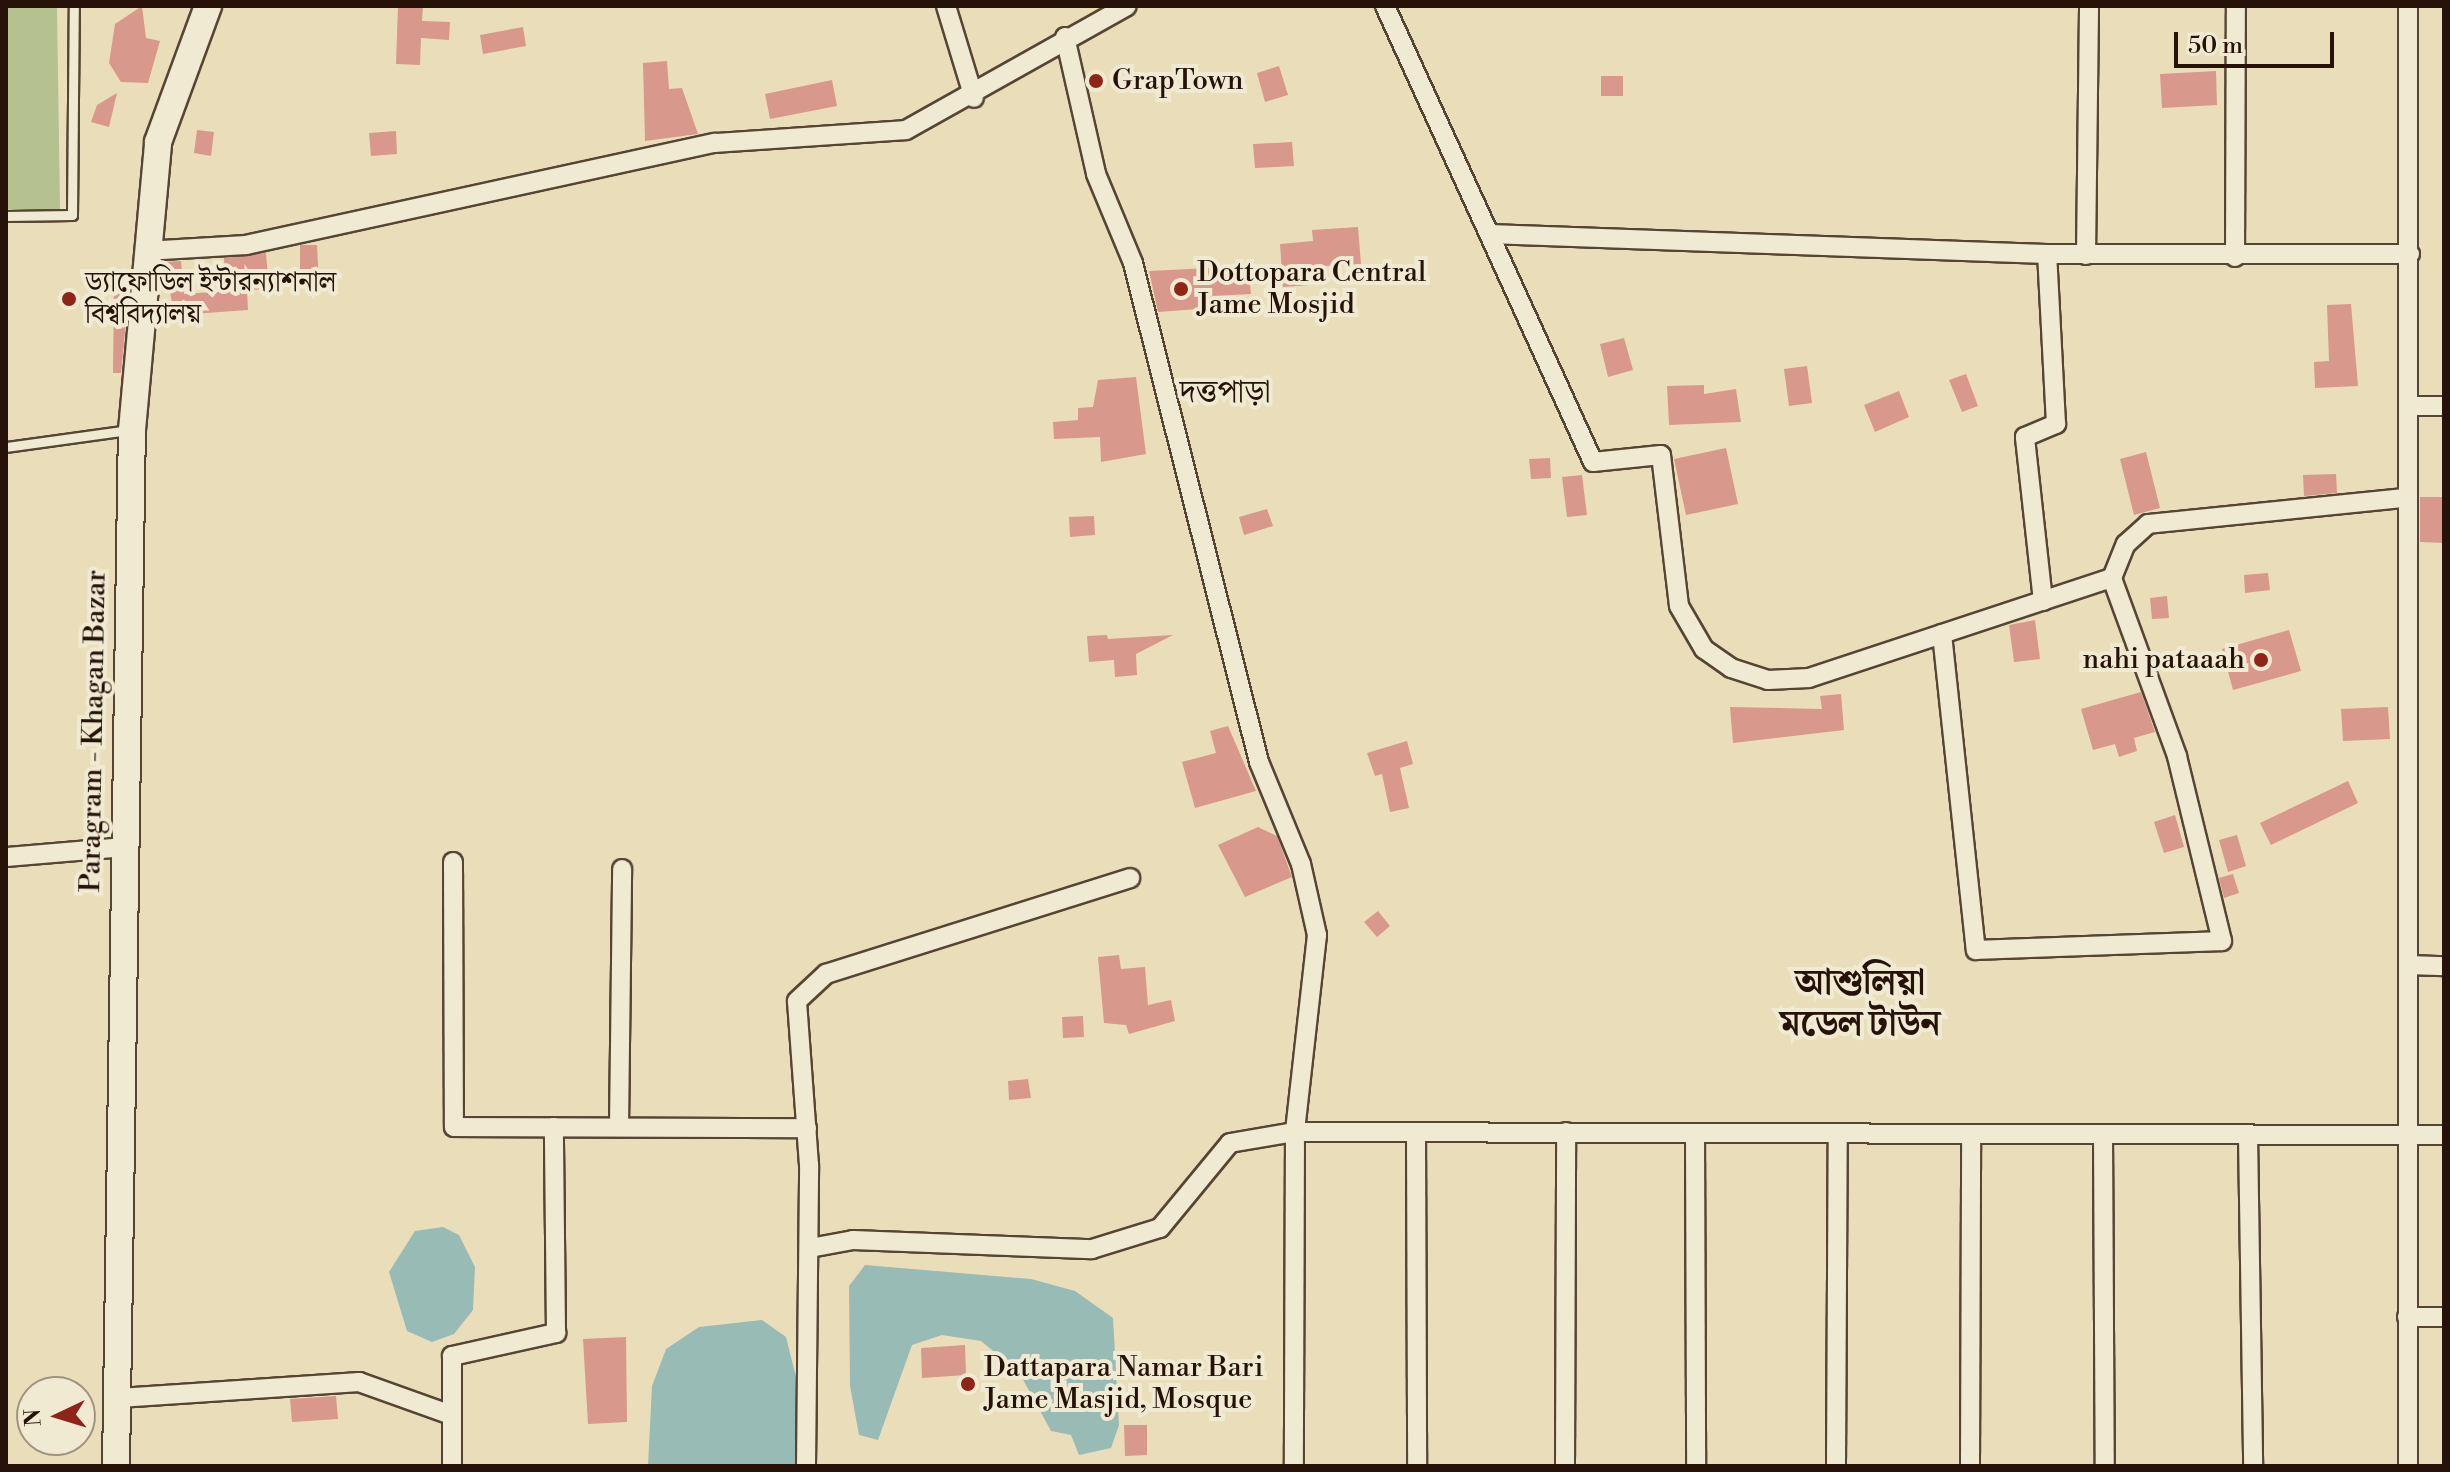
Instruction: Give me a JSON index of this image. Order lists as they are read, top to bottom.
{
  "streets": {
    "street": ["Paragram - Khagan Bazar"]
  },
  "districts": ["দত্তপাড়া", "আশুলিয়া মডেল টাউন"],
  "places": [
    "GrapTown",
    "Dottopara Central Jame Mosjid",
    "ড্যাফোডিল ইন্টারন্যাশনাল বিশ্ববিদ্যালয়",
    "nahi pataaah",
    "Dattapara Namar Bari Jame Masjid, Mosque"
  ],
  "scale_bar": "50 m",
  "north": "left"
}
